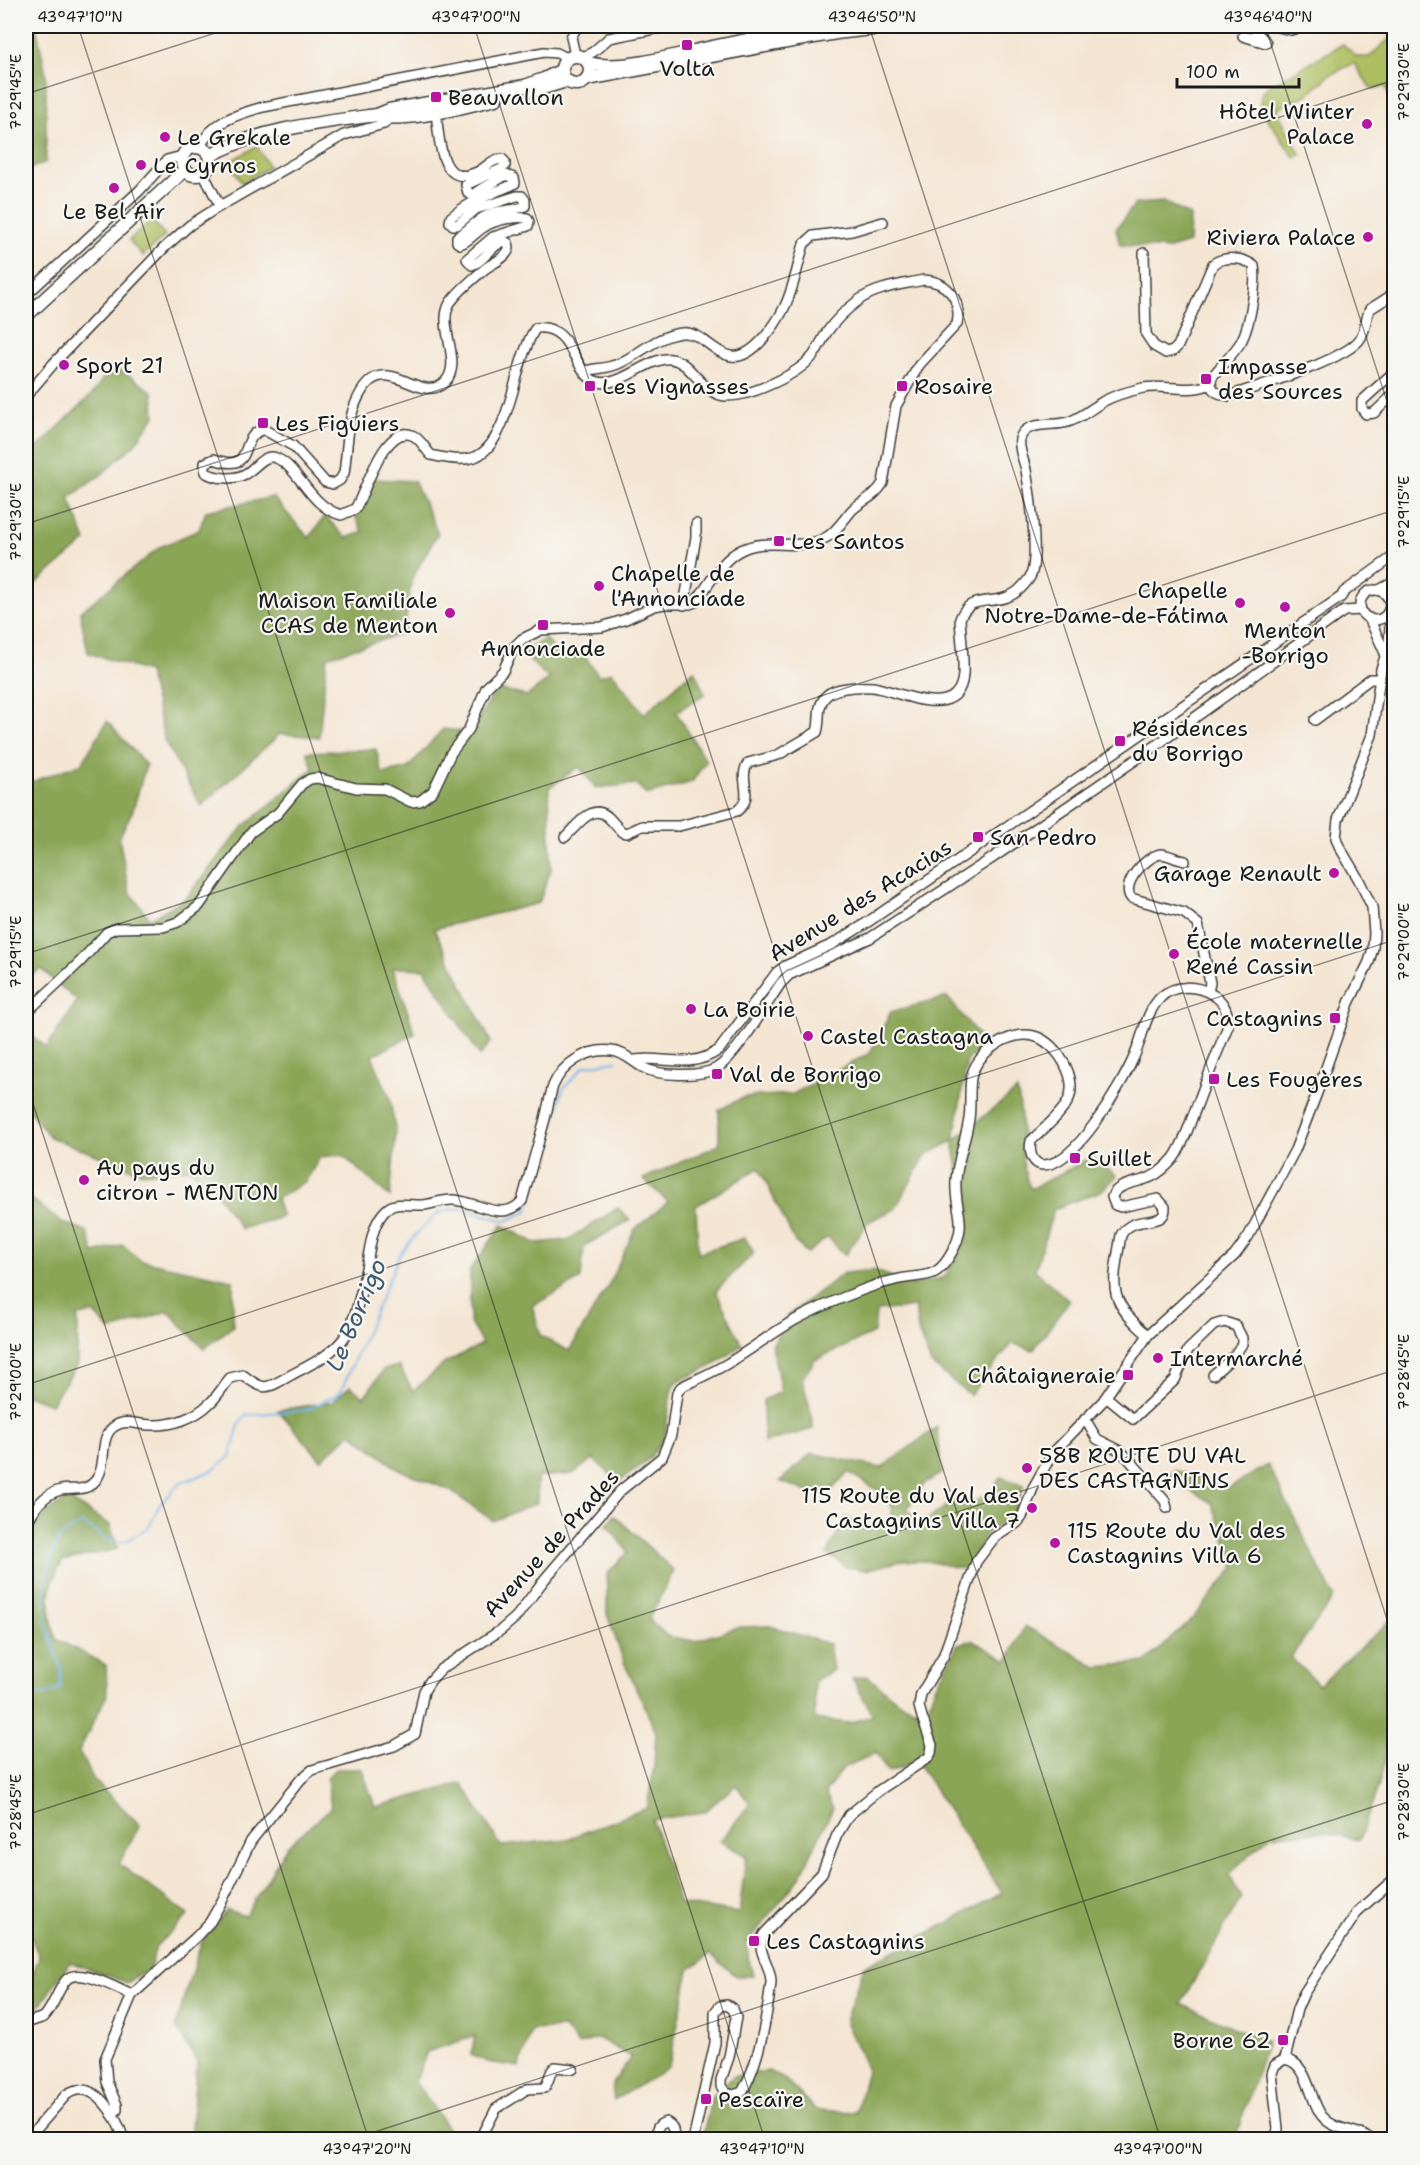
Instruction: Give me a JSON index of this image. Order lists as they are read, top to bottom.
{
  "streets": {
    "street": ["Avenue des Acacias", "Avenue de Prades"]
  },
  "water": ["Le Borrigo"],
  "places": {
    "transit": [
      "Volta",
      "Beauvallon",
      "Impasse des Sources",
      "Les Vignasses",
      "Rosaire",
      "Les Figuiers",
      "Les Santos",
      "Annonciade",
      "Résidences du Borrigo",
      "San Pedro",
      "Castagnins",
      "Val de Borrigo",
      "Les Fougères",
      "Suillet",
      "Châtaigneraie",
      "Les Castagnins",
      "Borne 62",
      "Pescaïre"
    ],
    "other": [
      "Hôtel Winter Palace",
      "Le Grekale",
      "Le Cyrnos",
      "Le Bel Air",
      "Riviera Palace",
      "Sport 21",
      "Chapelle de l'Annonciade",
      "Chapelle Notre-Dame-de-Fátima",
      "Menton -Borrigo",
      "Maison Familiale CCAS de Menton",
      "Garage Renault",
      "École maternelle René Cassin",
      "La Boirie",
      "Castel Castagna",
      "Au pays du citron - MENTON",
      "Intermarché",
      "58B ROUTE DU VAL DES CASTAGNINS",
      "115 Route du Val des Castagnins Villa 7",
      "115 Route du Val des Castagnins Villa 6"
    ]
  },
  "scale_bar": "100 m",
  "coordinates": [
    "43°47'10\"N",
    "43°47'00\"N",
    "43°46'50\"N",
    "43°46'40\"N",
    "7°29'30\"E",
    "7°29'45\"E",
    "7°29'15\"E",
    "7°29'00\"E",
    "7°28'45\"E",
    "7°28'30\"E",
    "43°47'20\"N"
  ]
}
